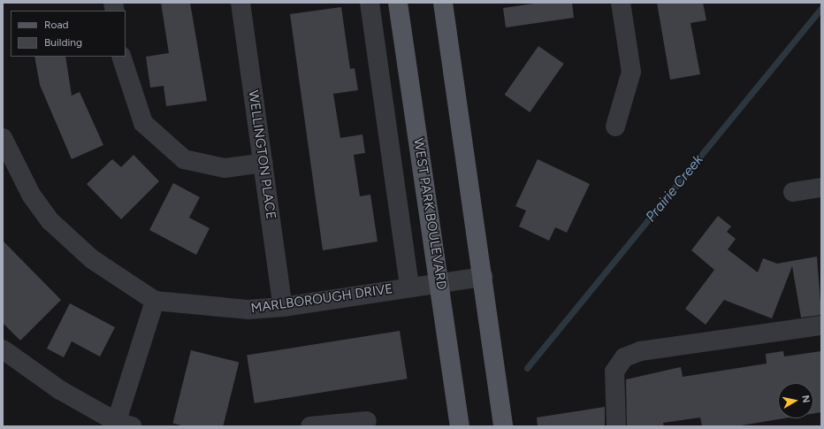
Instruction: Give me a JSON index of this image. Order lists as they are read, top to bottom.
{
  "streets": {
    "main road": ["WEST PARK BOULEVARD"],
    "street": ["WELLINGTON PLACE", "MARLBOROUGH DRIVE"]
  },
  "crossings": [
    ["WELLINGTON PLACE", "MARLBOROUGH DRIVE"],
    ["WEST PARK BOULEVARD", "MARLBOROUGH DRIVE"]
  ],
  "water": ["Prairie Creek"],
  "legend": ["Road", "Building"],
  "north": "right"
}
